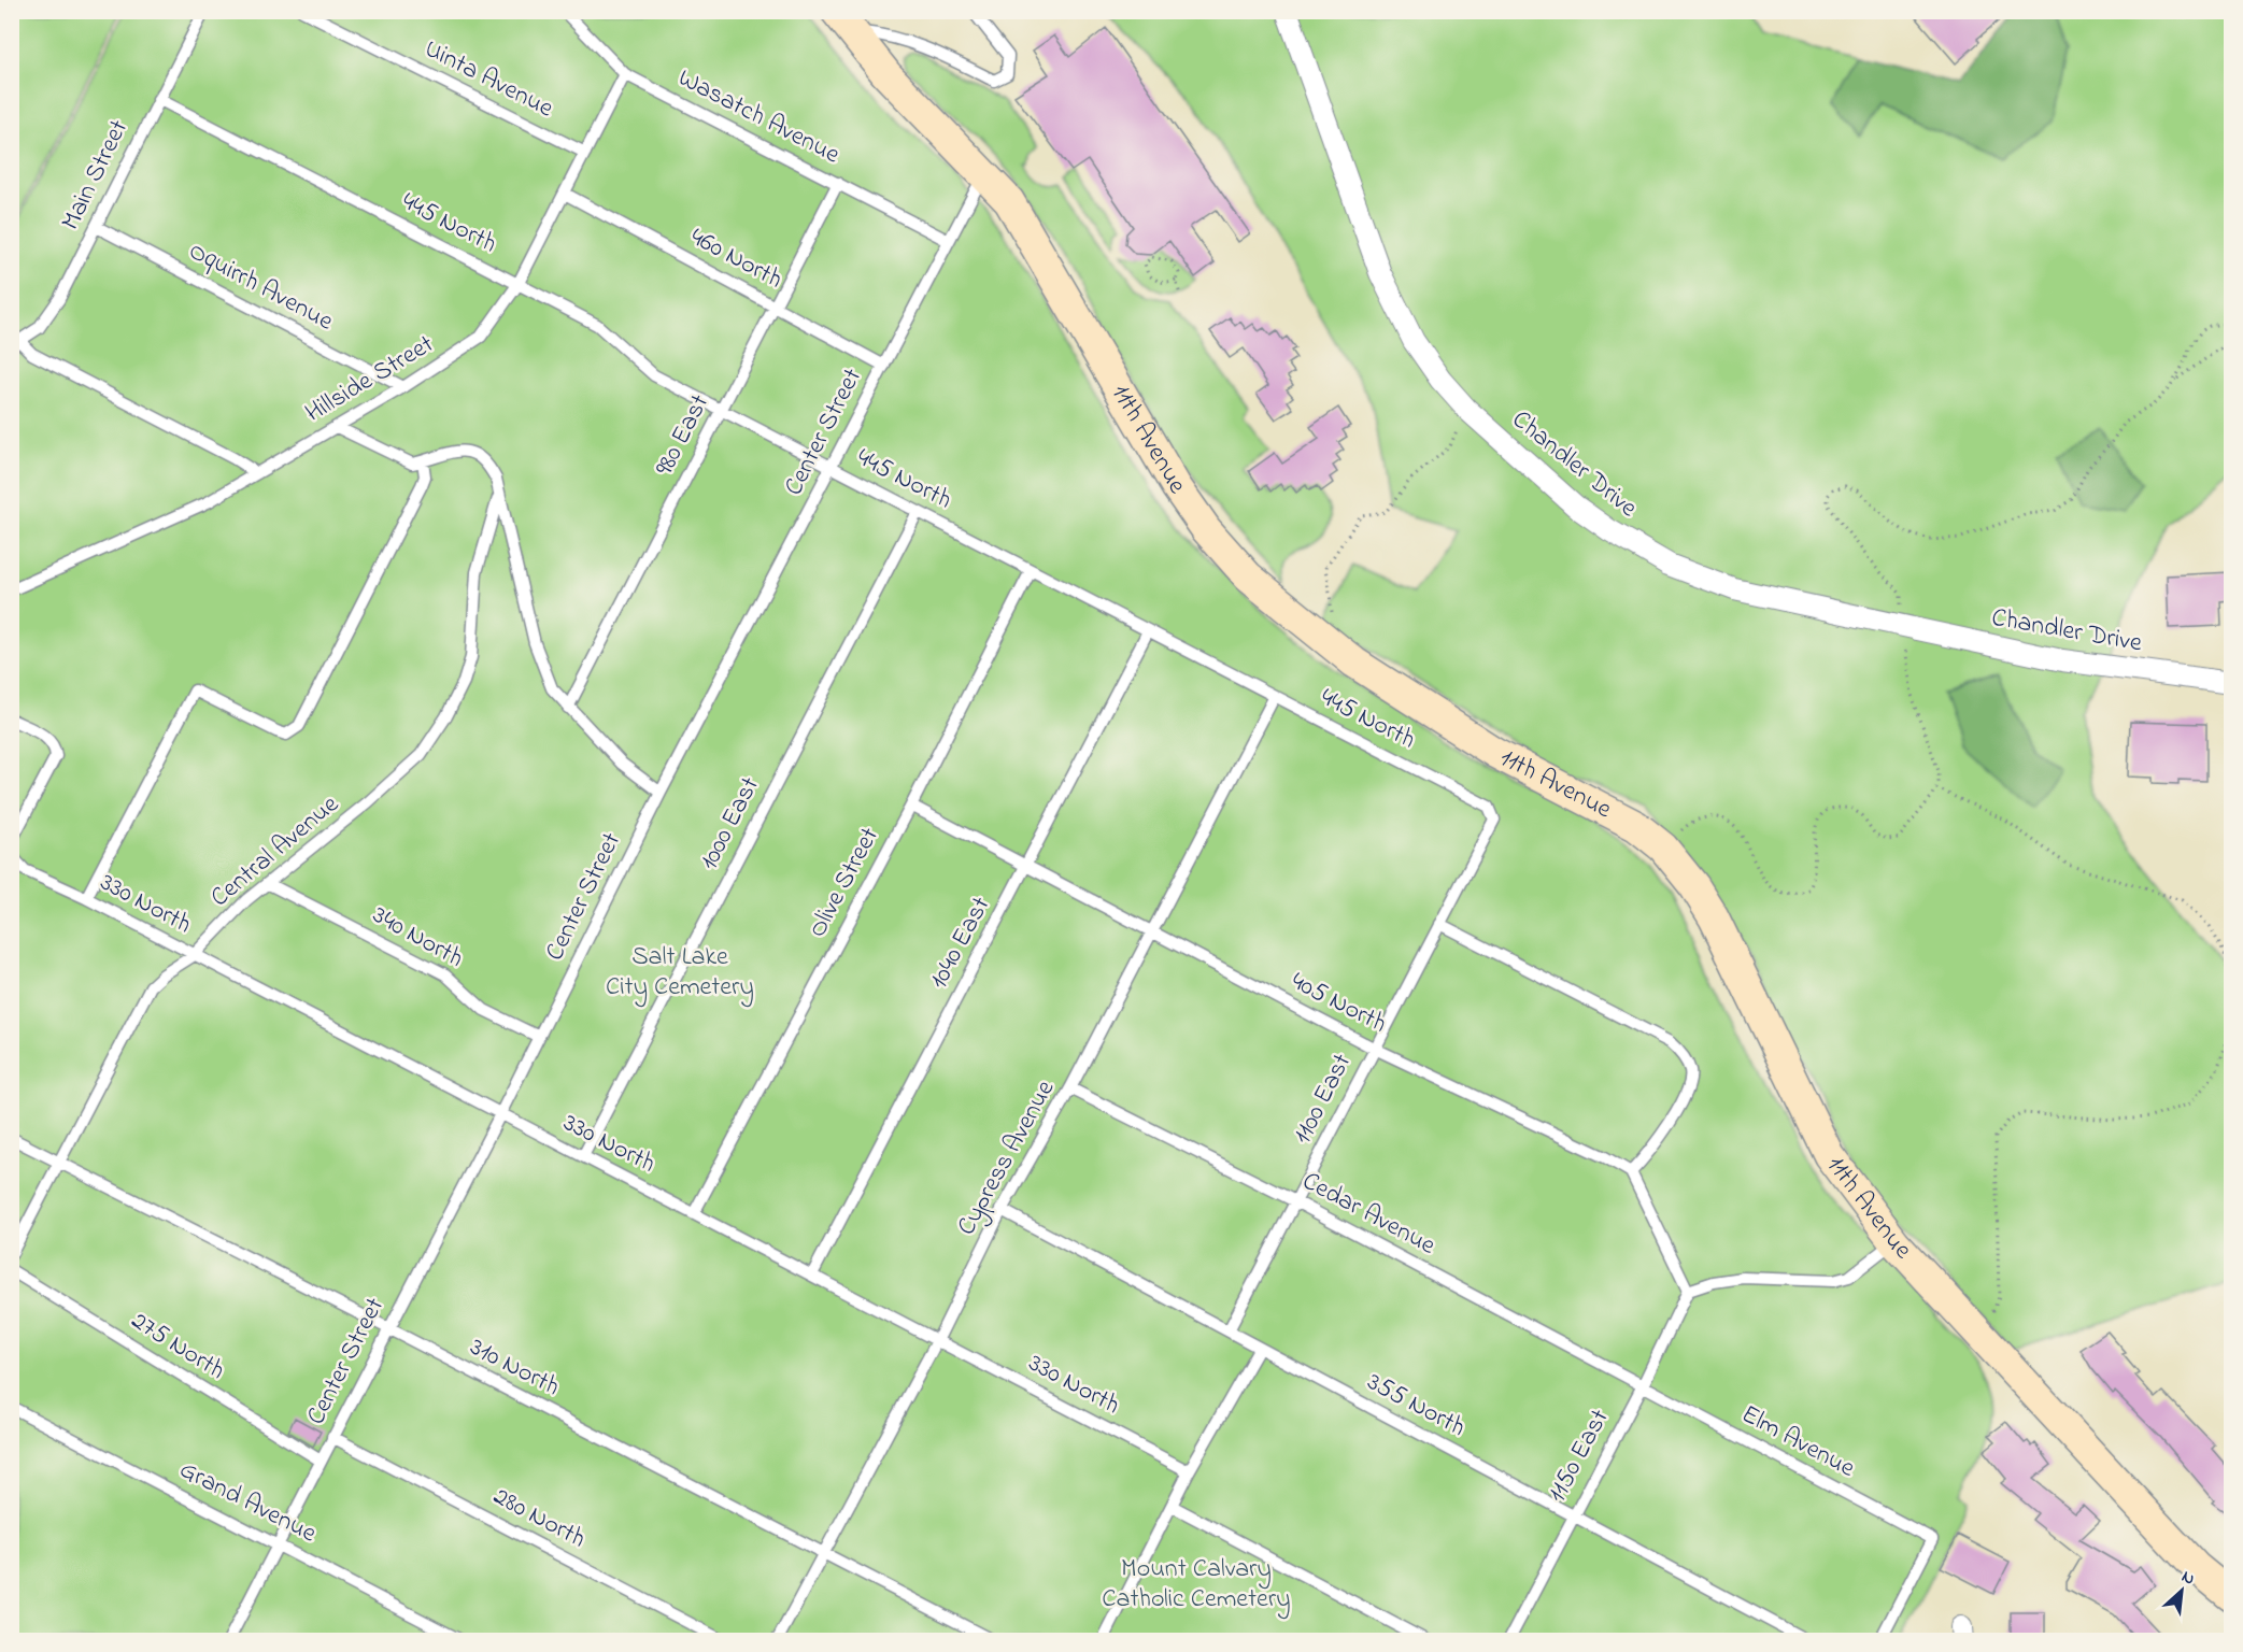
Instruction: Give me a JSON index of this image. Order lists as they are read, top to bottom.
{
  "streets": {
    "street": ["11th Avenue", "Chandler Drive"],
    "lane": [
      "Uinta Avenue",
      "Wasatch Avenue",
      "Main Street",
      "445 North",
      "460 North",
      "Oquirrh Avenue",
      "Hillside Street",
      "Center Street",
      "980 East",
      "1000 East",
      "Central Avenue",
      "Olive Street",
      "330 North",
      "340 North",
      "1040 East",
      "405 North",
      "1100 East",
      "Cypress Avenue",
      "Cedar Avenue",
      "275 North",
      "310 North",
      "355 North",
      "Elm Avenue",
      "1150 East",
      "Grand Avenue",
      "280 North"
    ]
  },
  "crossings": [
    ["Uinta Avenue", "Hillside Street"],
    ["Wasatch Avenue", "Hillside Street"],
    ["Wasatch Avenue", "Center Street"],
    ["Wasatch Avenue", "980 East"],
    ["Main Street", "445 North"],
    ["Main Street", "Oquirrh Avenue"],
    ["445 North", "Hillside Street"],
    ["445 North", "Center Street"],
    ["445 North", "980 East"],
    ["445 North", "1000 East"],
    ["445 North", "Olive Street"],
    ["445 North", "1040 East"],
    ["445 North", "1100 East"],
    ["445 North", "Cypress Avenue"],
    ["460 North", "Hillside Street"],
    ["460 North", "Center Street"],
    ["460 North", "980 East"],
    ["Oquirrh Avenue", "Hillside Street"],
    ["Center Street", "11th Avenue"],
    ["Center Street", "330 North"],
    ["Center Street", "340 North"],
    ["Center Street", "275 North"],
    ["Center Street", "310 North"],
    ["Center Street", "Grand Avenue"],
    ["Center Street", "280 North"],
    ["1000 East", "330 North"],
    ["Central Avenue", "330 North"],
    ["Central Avenue", "340 North"],
    ["Central Avenue", "310 North"],
    ["Olive Street", "330 North"],
    ["Olive Street", "405 North"],
    ["330 North", "1040 East"],
    ["330 North", "Cypress Avenue"],
    ["1040 East", "405 North"],
    ["405 North", "1100 East"],
    ["405 North", "Cypress Avenue"],
    ["1100 East", "Cedar Avenue"],
    ["1100 East", "355 North"],
    ["Cypress Avenue", "Cedar Avenue"],
    ["Cypress Avenue", "310 North"],
    ["Cypress Avenue", "355 North"],
    ["Cedar Avenue", "Elm Avenue"],
    ["Cedar Avenue", "1150 East"],
    ["355 North", "1150 East"],
    ["Elm Avenue", "1150 East"]
  ],
  "parks": ["Salt Lake City Cemetery", "Mount Calvary Catholic Cemetery"],
  "north": "top right"
}
